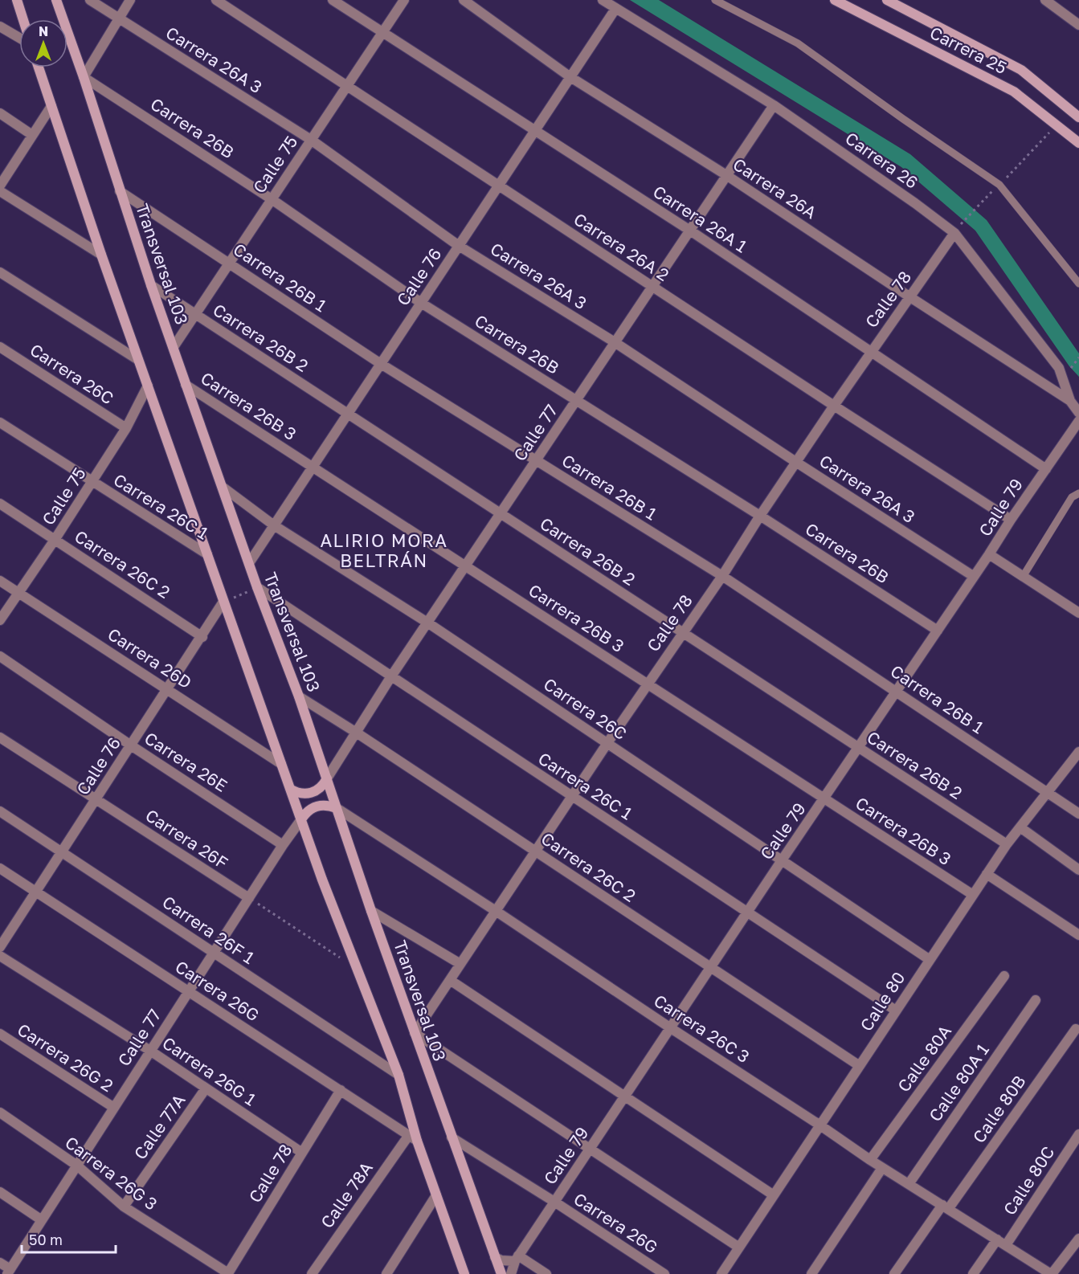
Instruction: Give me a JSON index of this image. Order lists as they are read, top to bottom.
{
  "streets": {
    "street": [
      "Carrera 25",
      "Carrera 26A 3",
      "Carrera 26B",
      "Carrera 26",
      "Calle 75",
      "Carrera 26A",
      "Carrera 26A 1",
      "Carrera 26A 2",
      "Transversal 103",
      "Calle 76",
      "Carrera 26B 1",
      "Calle 78",
      "Carrera 26B 2",
      "Carrera 26C",
      "Carrera 26B 3",
      "Calle 77",
      "Carrera 26C 1",
      "Calle 79",
      "Carrera 26C 2",
      "Carrera 26D",
      "Carrera 26E",
      "Carrera 26F",
      "Carrera 26F 1",
      "Carrera 26G",
      "Calle 80",
      "Carrera 26C 3",
      "Carrera 26G 2",
      "Calle 80A",
      "Carrera 26G 1",
      "Calle 80A 1",
      "Calle 80B",
      "Calle 77A",
      "Carrera 26G 3",
      "Calle 80C",
      "Calle 78A"
    ]
  },
  "crossings": [
    ["Carrera 26A 3", "Calle 75"],
    ["Carrera 26A 3", "Calle 76"],
    ["Carrera 26A 3", "Calle 78"],
    ["Carrera 26A 3", "Calle 77"],
    ["Carrera 26A 3", "Calle 79"],
    ["Carrera 26B", "Calle 75"],
    ["Carrera 26B", "Transversal 103"],
    ["Carrera 26B", "Calle 76"],
    ["Carrera 26B", "Calle 78"],
    ["Carrera 26B", "Calle 77"],
    ["Carrera 26B", "Calle 79"],
    ["Carrera 26", "Carrera 26A"],
    ["Carrera 26", "Calle 76"],
    ["Carrera 26", "Calle 78"],
    ["Carrera 26", "Calle 77"],
    ["Calle 75", "Carrera 26A 1"],
    ["Calle 75", "Carrera 26A 2"],
    ["Calle 75", "Transversal 103"],
    ["Calle 75", "Carrera 26B 1"],
    ["Calle 75", "Carrera 26B 2"],
    ["Calle 75", "Carrera 26C"],
    ["Calle 75", "Carrera 26C 1"],
    ["Calle 75", "Carrera 26C 2"],
    ["Calle 75", "Carrera 26D"],
    ["Carrera 26A", "Calle 76"],
    ["Carrera 26A", "Calle 78"],
    ["Carrera 26A", "Calle 77"],
    ["Carrera 26A 1", "Calle 76"],
    ["Carrera 26A 1", "Calle 78"],
    ["Carrera 26A 1", "Calle 77"],
    ["Carrera 26A 1", "Calle 79"],
    ["Carrera 26A 2", "Calle 76"],
    ["Carrera 26A 2", "Calle 78"],
    ["Carrera 26A 2", "Calle 77"],
    ["Carrera 26A 2", "Calle 79"],
    ["Transversal 103", "Calle 76"],
    ["Transversal 103", "Carrera 26B 1"],
    ["Transversal 103", "Calle 78"],
    ["Transversal 103", "Carrera 26B 2"],
    ["Transversal 103", "Carrera 26C"],
    ["Transversal 103", "Carrera 26B 3"],
    ["Transversal 103", "Calle 77"],
    ["Transversal 103", "Carrera 26C 1"],
    ["Transversal 103", "Carrera 26C 2"],
    ["Transversal 103", "Carrera 26G"],
    ["Transversal 103", "Carrera 26C 3"],
    ["Calle 76", "Carrera 26B 1"],
    ["Calle 76", "Carrera 26B 2"],
    ["Calle 76", "Carrera 26C"],
    ["Calle 76", "Carrera 26B 3"],
    ["Calle 76", "Carrera 26C 2"],
    ["Calle 76", "Carrera 26D"],
    ["Calle 76", "Carrera 26E"],
    ["Calle 76", "Carrera 26F"],
    ["Calle 76", "Carrera 26F 1"],
    ["Calle 76", "Carrera 26G"],
    ["Carrera 26B 1", "Calle 78"],
    ["Carrera 26B 1", "Calle 77"],
    ["Carrera 26B 1", "Calle 79"],
    ["Carrera 26B 1", "Calle 80"],
    ["Calle 78", "Carrera 26B 2"],
    ["Calle 78", "Carrera 26C"],
    ["Calle 78", "Carrera 26B 3"],
    ["Calle 78", "Carrera 26C 1"],
    ["Calle 78", "Carrera 26C 2"],
    ["Calle 78", "Carrera 26G"],
    ["Calle 78", "Carrera 26C 3"],
    ["Calle 78", "Carrera 26G 1"],
    ["Calle 78", "Carrera 26G 3"],
    ["Carrera 26B 2", "Calle 77"],
    ["Carrera 26B 2", "Calle 79"],
    ["Carrera 26B 2", "Calle 80"],
    ["Carrera 26C", "Calle 77"],
    ["Carrera 26C", "Calle 79"],
    ["Carrera 26C", "Calle 80"],
    ["Carrera 26B 3", "Calle 77"],
    ["Carrera 26B 3", "Calle 79"],
    ["Carrera 26B 3", "Calle 80"],
    ["Calle 77", "Carrera 26C 1"],
    ["Calle 77", "Carrera 26C 2"],
    ["Calle 77", "Carrera 26E"],
    ["Calle 77", "Carrera 26F"],
    ["Calle 77", "Carrera 26F 1"],
    ["Calle 77", "Carrera 26G"],
    ["Calle 77", "Carrera 26G 2"],
    ["Calle 77", "Carrera 26G 1"],
    ["Calle 77", "Carrera 26G 3"],
    ["Carrera 26C 1", "Calle 79"],
    ["Carrera 26C 1", "Calle 80"],
    ["Calle 79", "Carrera 26C 2"],
    ["Calle 79", "Carrera 26G"],
    ["Calle 79", "Carrera 26C 3"],
    ["Carrera 26C 2", "Calle 80"],
    ["Carrera 26G", "Calle 78A"],
    ["Calle 80", "Carrera 26C 3"],
    ["Carrera 26C 3", "Calle 80A"],
    ["Carrera 26C 3", "Calle 80A 1"],
    ["Carrera 26C 3", "Calle 80B"],
    ["Carrera 26C 3", "Calle 80C"],
    ["Carrera 26G 1", "Calle 77A"],
    ["Calle 77A", "Carrera 26G 3"]
  ],
  "districts": ["ALIRIO MORA BELTRÁN"],
  "scale_bar": "50 m",
  "north": "top"
}
